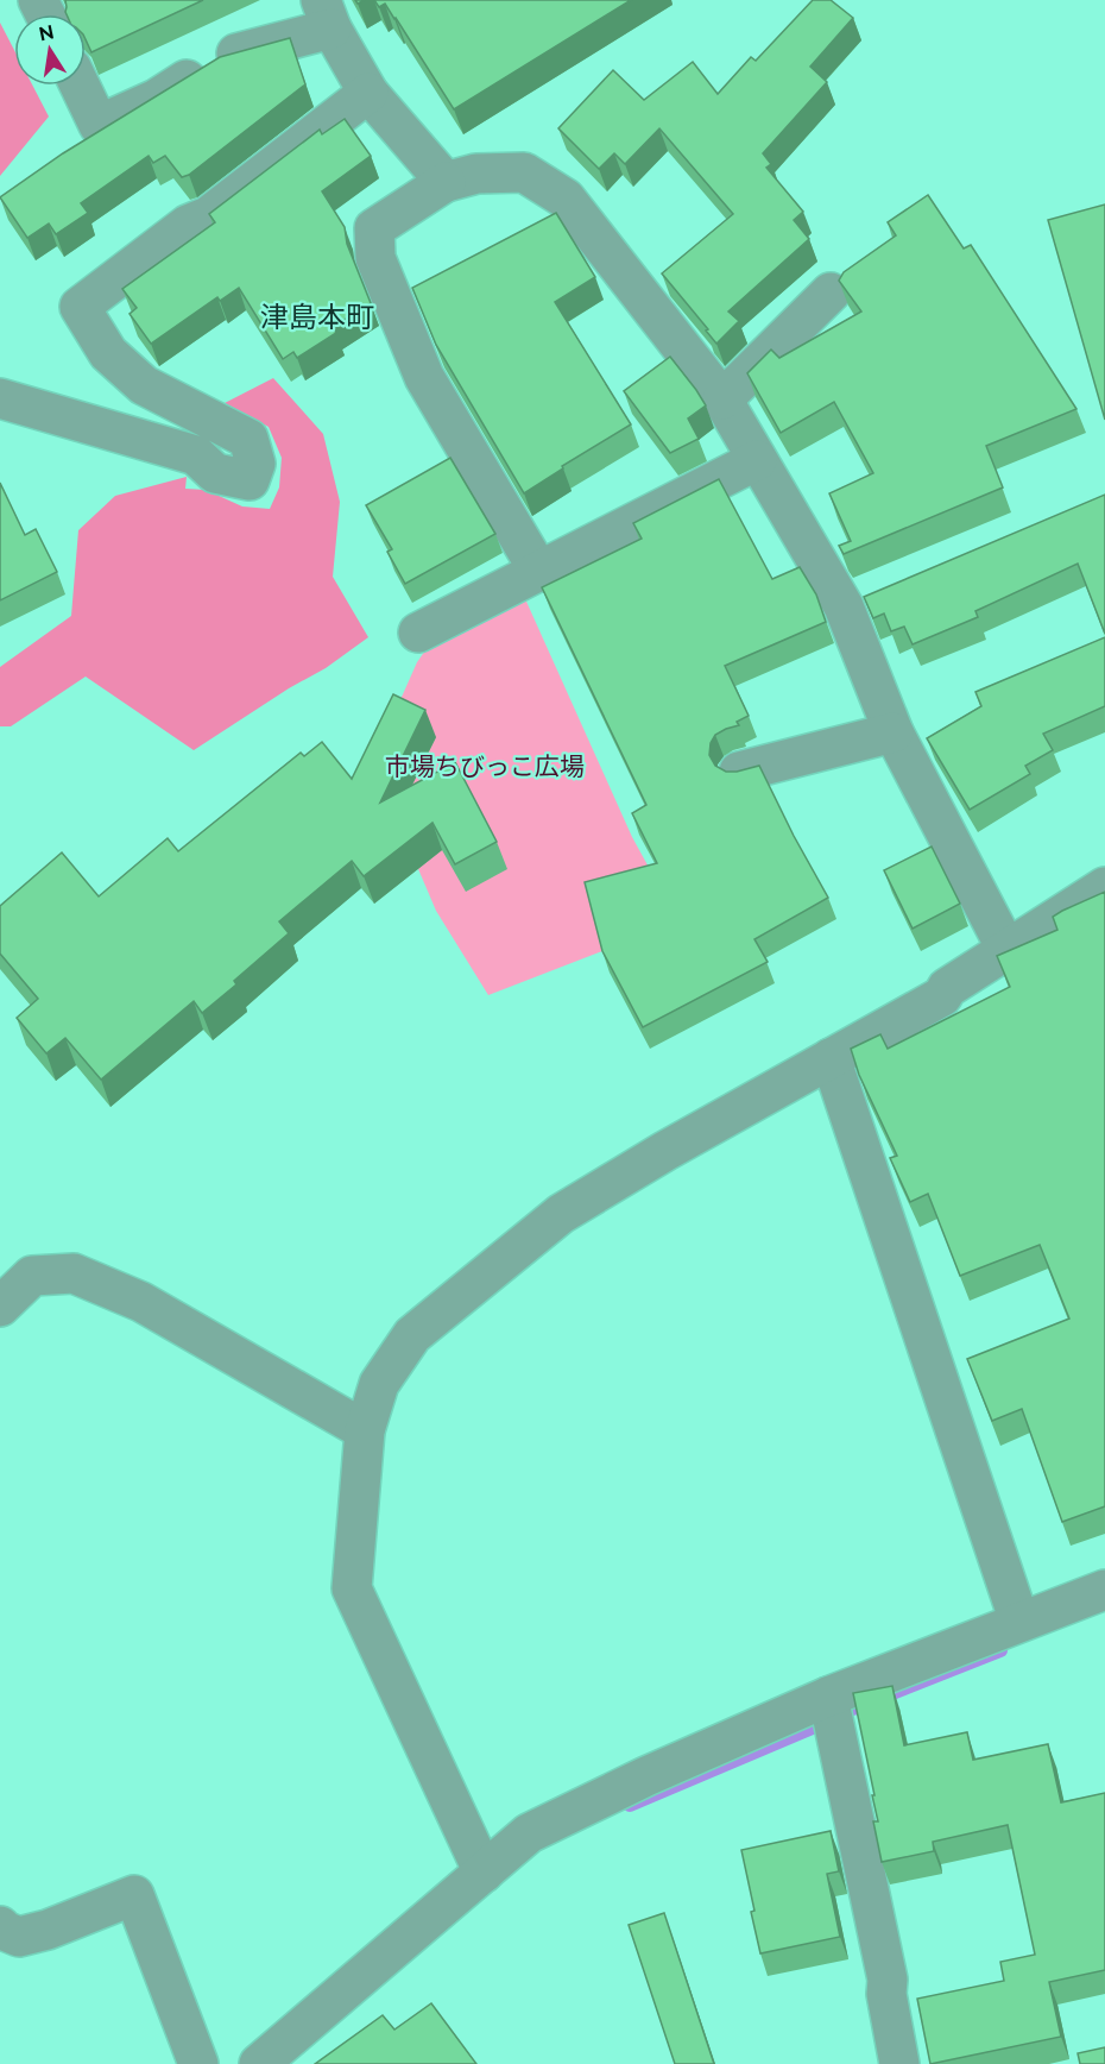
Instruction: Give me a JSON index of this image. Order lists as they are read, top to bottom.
{
  "districts": ["津島本町"],
  "parks": ["市場ちびっこ広場"],
  "north": "top"
}
